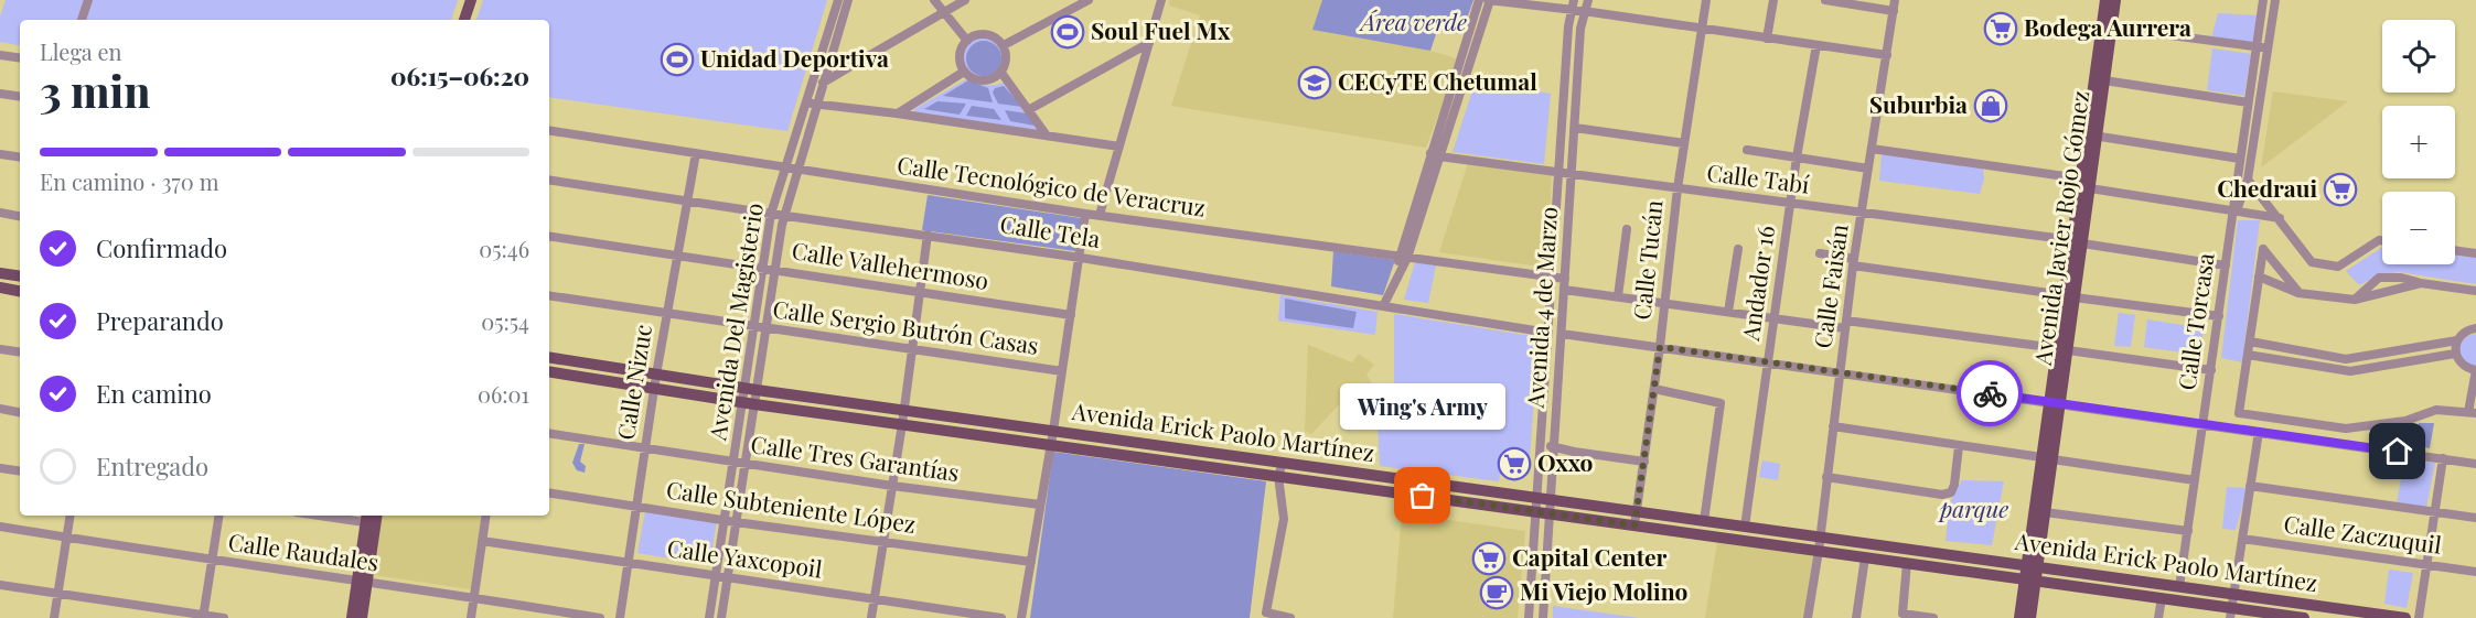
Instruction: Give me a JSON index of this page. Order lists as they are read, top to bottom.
{
  "streets": {
    "main road": ["Avenida Javier Rojo Gómez", "Avenida Erick Paolo Martínez"],
    "street": [
      "Calle Tabí",
      "Calle Tecnológico de Veracruz",
      "Calle Tela",
      "Calle Tucán",
      "Calle Vallehermoso",
      "Andador 16",
      "Calle Faisán",
      "Avenida 4 de Marzo",
      "Avenida Del Magisterio",
      "Calle Torcasa",
      "Calle Sergio Butrón Casas",
      "Calle Nizuc",
      "Calle Tres Garantías",
      "Calle Subteniente López",
      "Calle Zaczuquil",
      "Calle Raudales",
      "Calle Yaxcopoil"
    ]
  },
  "crossings": [
    ["Calle Tabí", "Avenida Javier Rojo Gómez"],
    ["Calle Tabí", "Calle Tucán"],
    ["Calle Tabí", "Andador 16"],
    ["Calle Tabí", "Calle Faisán"],
    ["Calle Tabí", "Avenida 4 de Marzo"],
    ["Calle Tabí", "Calle Torcasa"],
    ["Calle Tecnológico de Veracruz", "Avenida 4 de Marzo"],
    ["Calle Tecnológico de Veracruz", "Avenida Del Magisterio"],
    ["Calle Tecnológico de Veracruz", "Calle Nizuc"],
    ["Avenida Javier Rojo Gómez", "Avenida Erick Paolo Martínez"],
    ["Calle Tela", "Avenida 4 de Marzo"],
    ["Calle Tela", "Avenida Del Magisterio"],
    ["Calle Tela", "Calle Nizuc"],
    ["Calle Tucán", "Avenida Erick Paolo Martínez"],
    ["Calle Vallehermoso", "Avenida Del Magisterio"],
    ["Calle Vallehermoso", "Calle Nizuc"],
    ["Andador 16", "Avenida Erick Paolo Martínez"],
    ["Calle Faisán", "Avenida Erick Paolo Martínez"],
    ["Avenida 4 de Marzo", "Avenida Erick Paolo Martínez"],
    ["Avenida Del Magisterio", "Calle Sergio Butrón Casas"],
    ["Avenida Del Magisterio", "Avenida Erick Paolo Martínez"],
    ["Avenida Del Magisterio", "Calle Tres Garantías"],
    ["Avenida Del Magisterio", "Calle Subteniente López"],
    ["Avenida Del Magisterio", "Calle Yaxcopoil"],
    ["Calle Torcasa", "Avenida Erick Paolo Martínez"],
    ["Calle Sergio Butrón Casas", "Calle Nizuc"],
    ["Calle Nizuc", "Avenida Erick Paolo Martínez"],
    ["Calle Nizuc", "Calle Tres Garantías"],
    ["Calle Nizuc", "Calle Subteniente López"],
    ["Calle Nizuc", "Calle Yaxcopoil"]
  ],
  "parks": ["Área verde", "parque"],
  "places": {
    "supermarket": [
      "Bodega Aurrera",
      "Chedraui",
      "Oxxo",
      "Capital Center"
    ],
    "sports": ["Soul Fuel Mx", "Unidad Deportiva"],
    "school or university": ["CECyTE Chetumal"],
    "shop": ["Suburbia"],
    "other": ["Wing's Army"],
    "cafe": ["Mi Viejo Molino"]
  },
  "page": {
    "map_buttons": ["+", "−"],
    "heading": ["3 min", "Llega en", "06:15–06:20"],
    "bar": "En camino · 370 m",
    "list": [
      ["Confirmado", "05:46"],
      ["Preparando", "05:54"],
      ["En camino", "06:01"],
      "Entregado"
    ],
    "bubble": "Wing's Army"
  }
}
